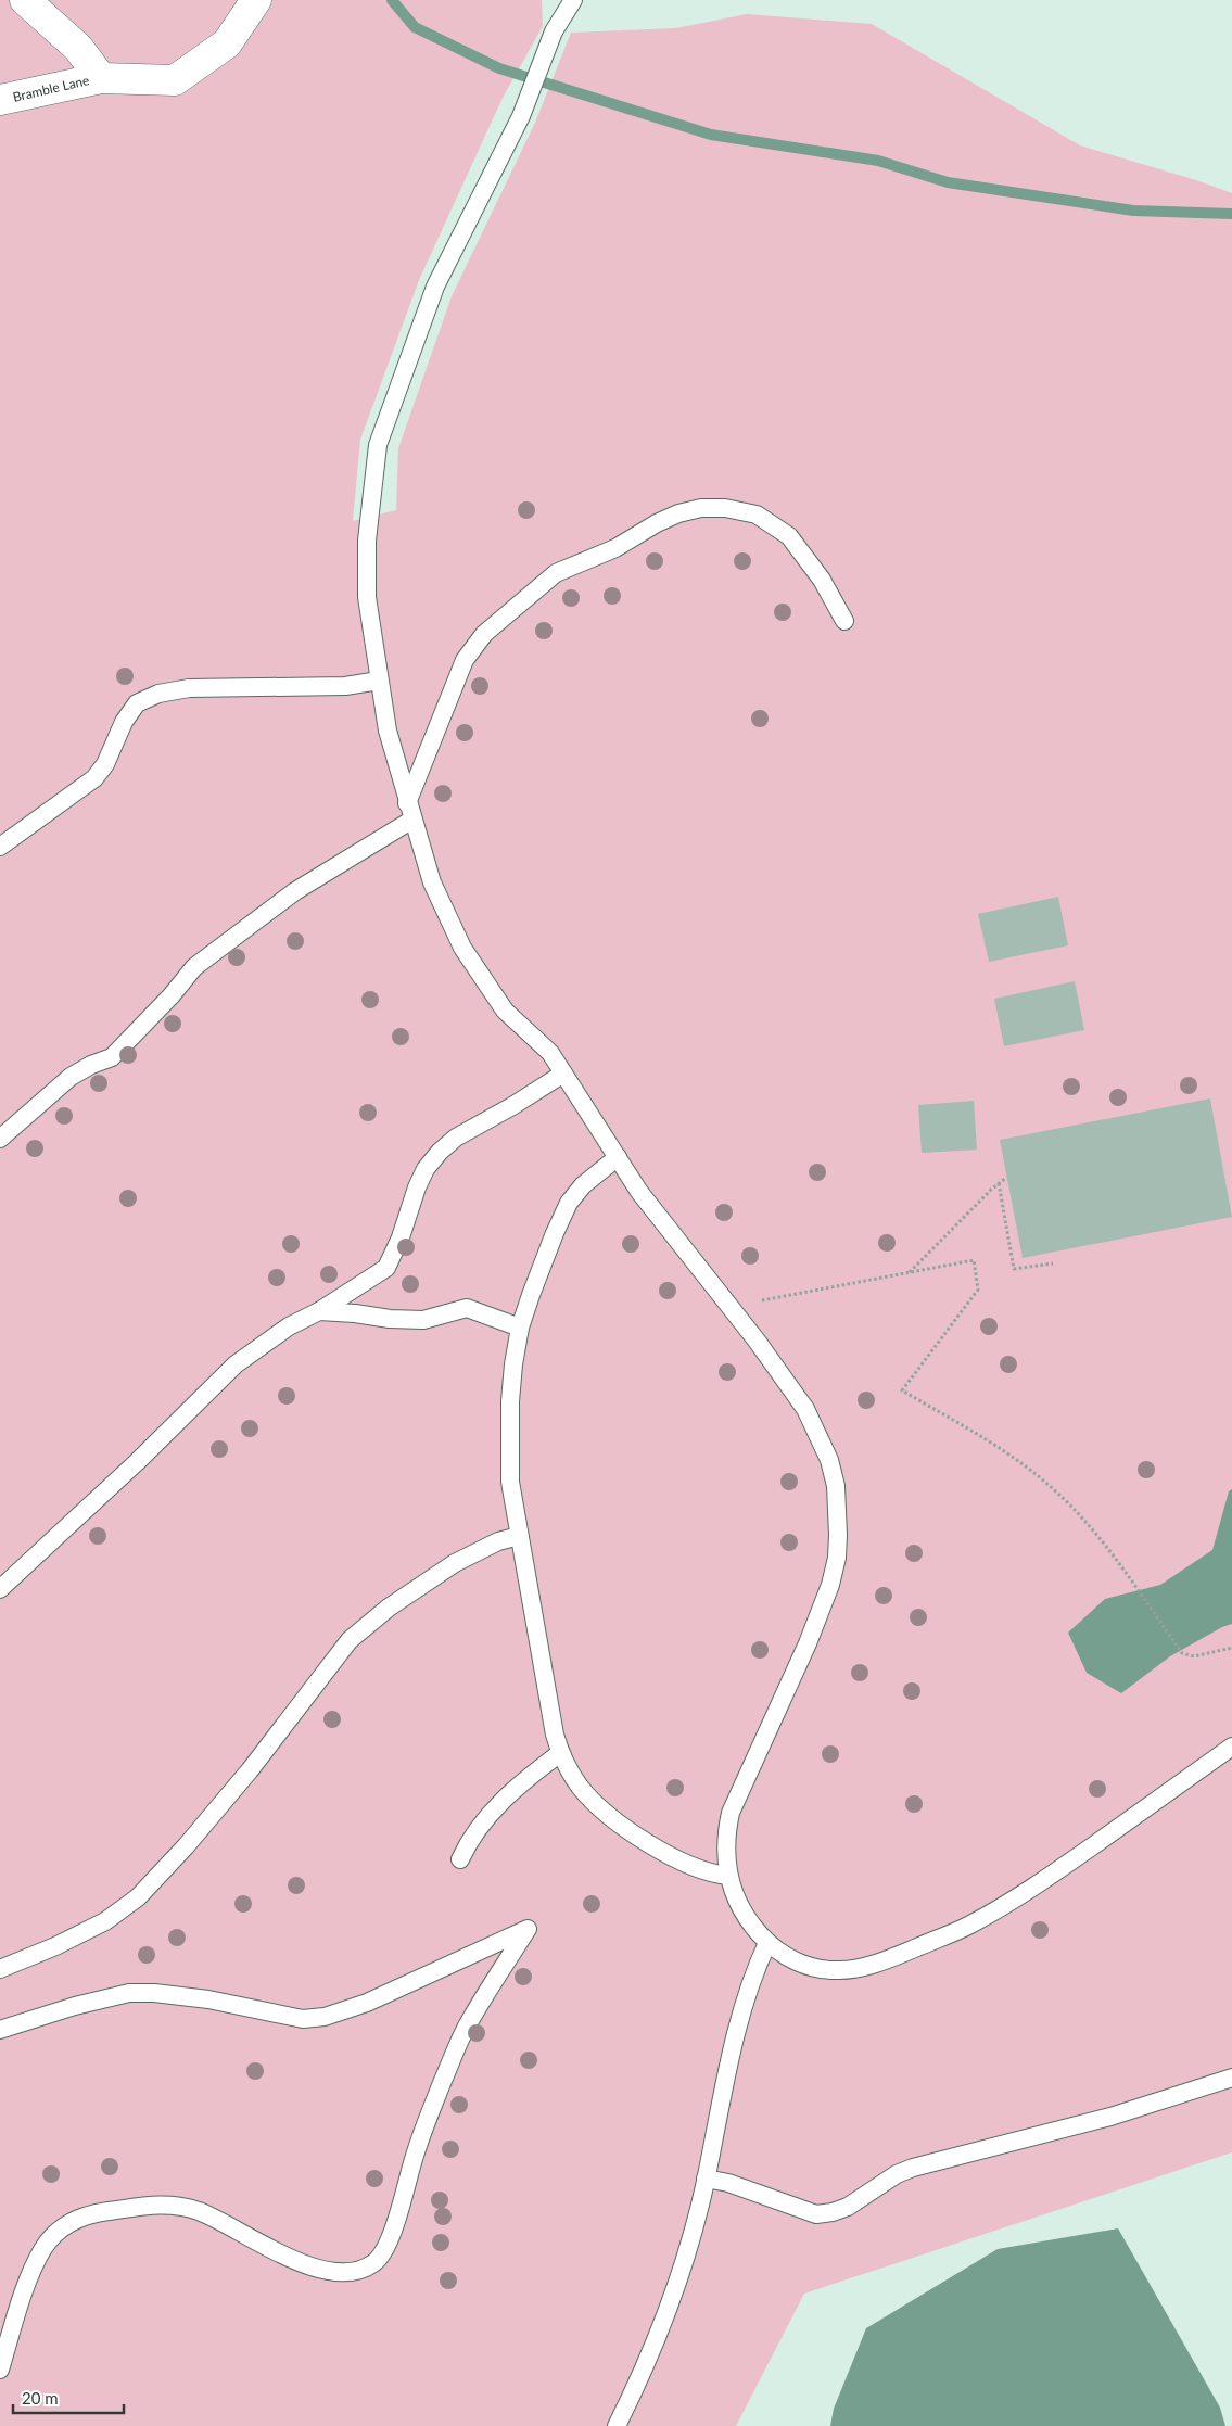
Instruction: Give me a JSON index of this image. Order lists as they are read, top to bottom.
{
  "streets": {
    "street": ["Bramble Lane"]
  },
  "scale_bar": "20 m"
}
